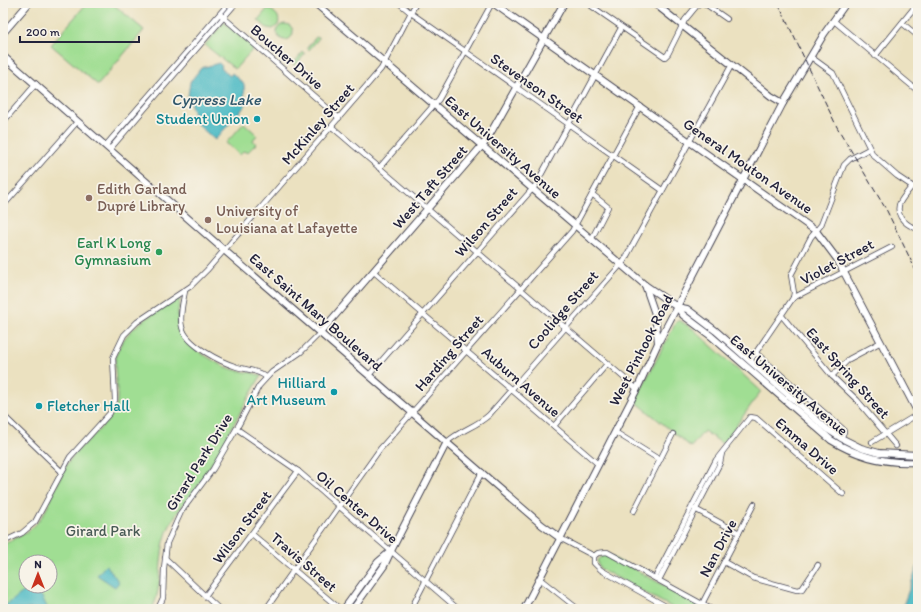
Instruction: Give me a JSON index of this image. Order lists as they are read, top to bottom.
{
  "streets": {
    "street": [
      "Boucher Drive",
      "Stevenson Street",
      "McKinley Street",
      "East University Avenue",
      "General Mouton Avenue",
      "West Taft Street",
      "Wilson Street",
      "Violet Street",
      "Coolidge Street",
      "East Saint Mary Boulevard",
      "West Pinhook Road",
      "Harding Street",
      "East Spring Street",
      "Auburn Avenue",
      "Emma Drive",
      "Girard Park Drive",
      "Oil Center Drive",
      "Nan Drive",
      "Travis Street"
    ]
  },
  "crossings": [
    ["Boucher Drive", "McKinley Street"],
    ["Stevenson Street", "McKinley Street"],
    ["Stevenson Street", "West Taft Street"],
    ["Stevenson Street", "Wilson Street"],
    ["Stevenson Street", "Coolidge Street"],
    ["Stevenson Street", "Harding Street"],
    ["McKinley Street", "East University Avenue"],
    ["McKinley Street", "East Saint Mary Boulevard"],
    ["East University Avenue", "West Taft Street"],
    ["East University Avenue", "Wilson Street"],
    ["East University Avenue", "Coolidge Street"],
    ["East University Avenue", "West Pinhook Road"],
    ["East University Avenue", "Harding Street"],
    ["General Mouton Avenue", "West Taft Street"],
    ["General Mouton Avenue", "Wilson Street"],
    ["General Mouton Avenue", "Violet Street"],
    ["General Mouton Avenue", "Coolidge Street"],
    ["General Mouton Avenue", "West Pinhook Road"],
    ["General Mouton Avenue", "Harding Street"],
    ["West Taft Street", "East Saint Mary Boulevard"],
    ["West Taft Street", "Auburn Avenue"],
    ["West Taft Street", "Girard Park Drive"],
    ["Wilson Street", "East Saint Mary Boulevard"],
    ["Wilson Street", "Auburn Avenue"],
    ["Wilson Street", "Oil Center Drive"],
    ["Wilson Street", "Travis Street"],
    ["Coolidge Street", "East Saint Mary Boulevard"],
    ["Coolidge Street", "Auburn Avenue"],
    ["Coolidge Street", "Oil Center Drive"],
    ["East Saint Mary Boulevard", "West Pinhook Road"],
    ["East Saint Mary Boulevard", "Harding Street"],
    ["East Saint Mary Boulevard", "Girard Park Drive"],
    ["West Pinhook Road", "Auburn Avenue"],
    ["Harding Street", "Auburn Avenue"],
    ["Harding Street", "Oil Center Drive"],
    ["Harding Street", "Travis Street"],
    ["Girard Park Drive", "Oil Center Drive"]
  ],
  "water": ["Cypress Lake"],
  "parks": ["Girard Park"],
  "places": [
    "Student Union",
    "Edith Garland Dupré Library",
    "University of Louisiana at Lafayette",
    "Earl K Long Gymnasium",
    "Hilliard Art Museum",
    "Fletcher Hall"
  ],
  "scale_bar": "200 m",
  "north": "top"
}
